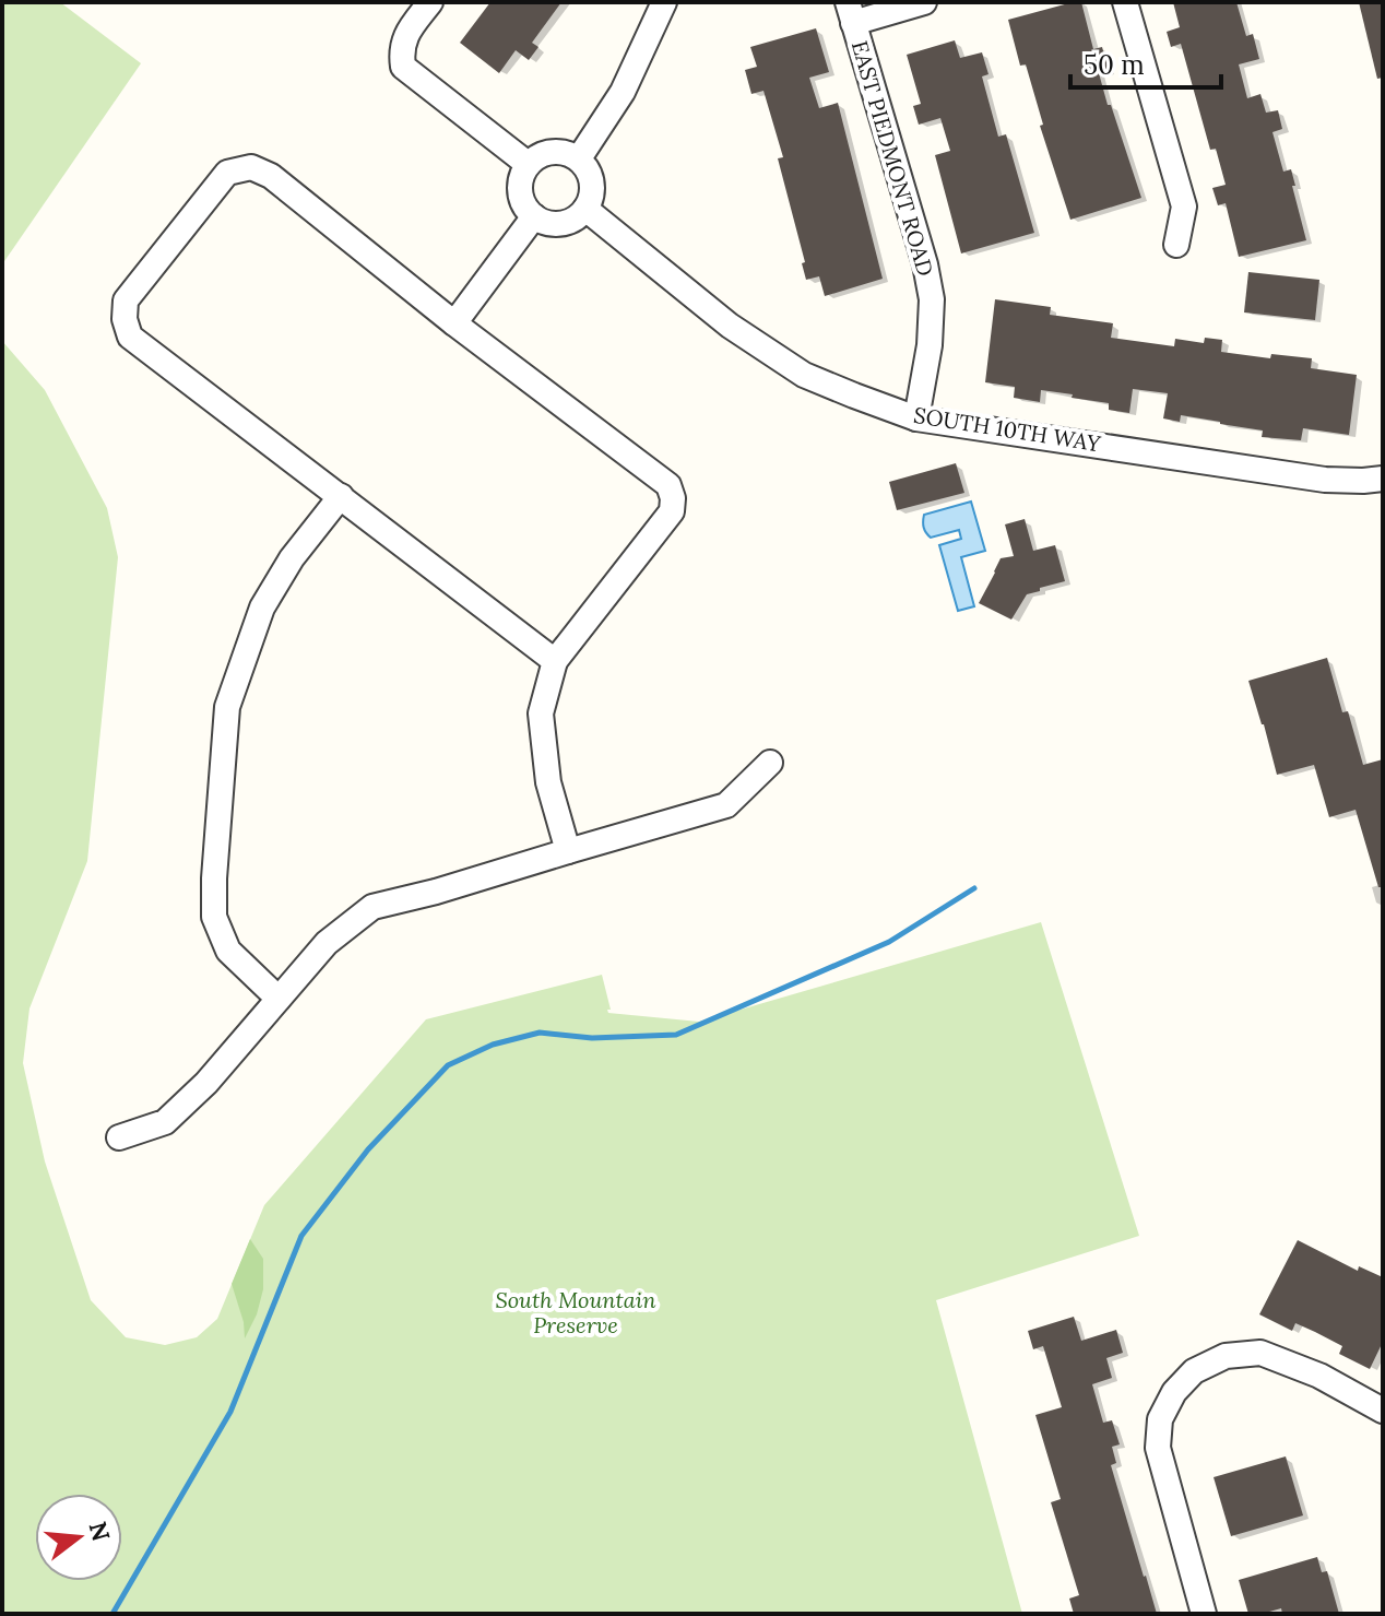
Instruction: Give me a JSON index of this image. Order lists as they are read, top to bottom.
{
  "streets": {
    "street": ["EAST PIEDMONT ROAD", "SOUTH 10TH WAY"]
  },
  "crossings": [
    ["EAST PIEDMONT ROAD", "SOUTH 10TH WAY"]
  ],
  "parks": ["South Mountain Preserve"],
  "scale_bar": "50 m",
  "north": "right"
}
